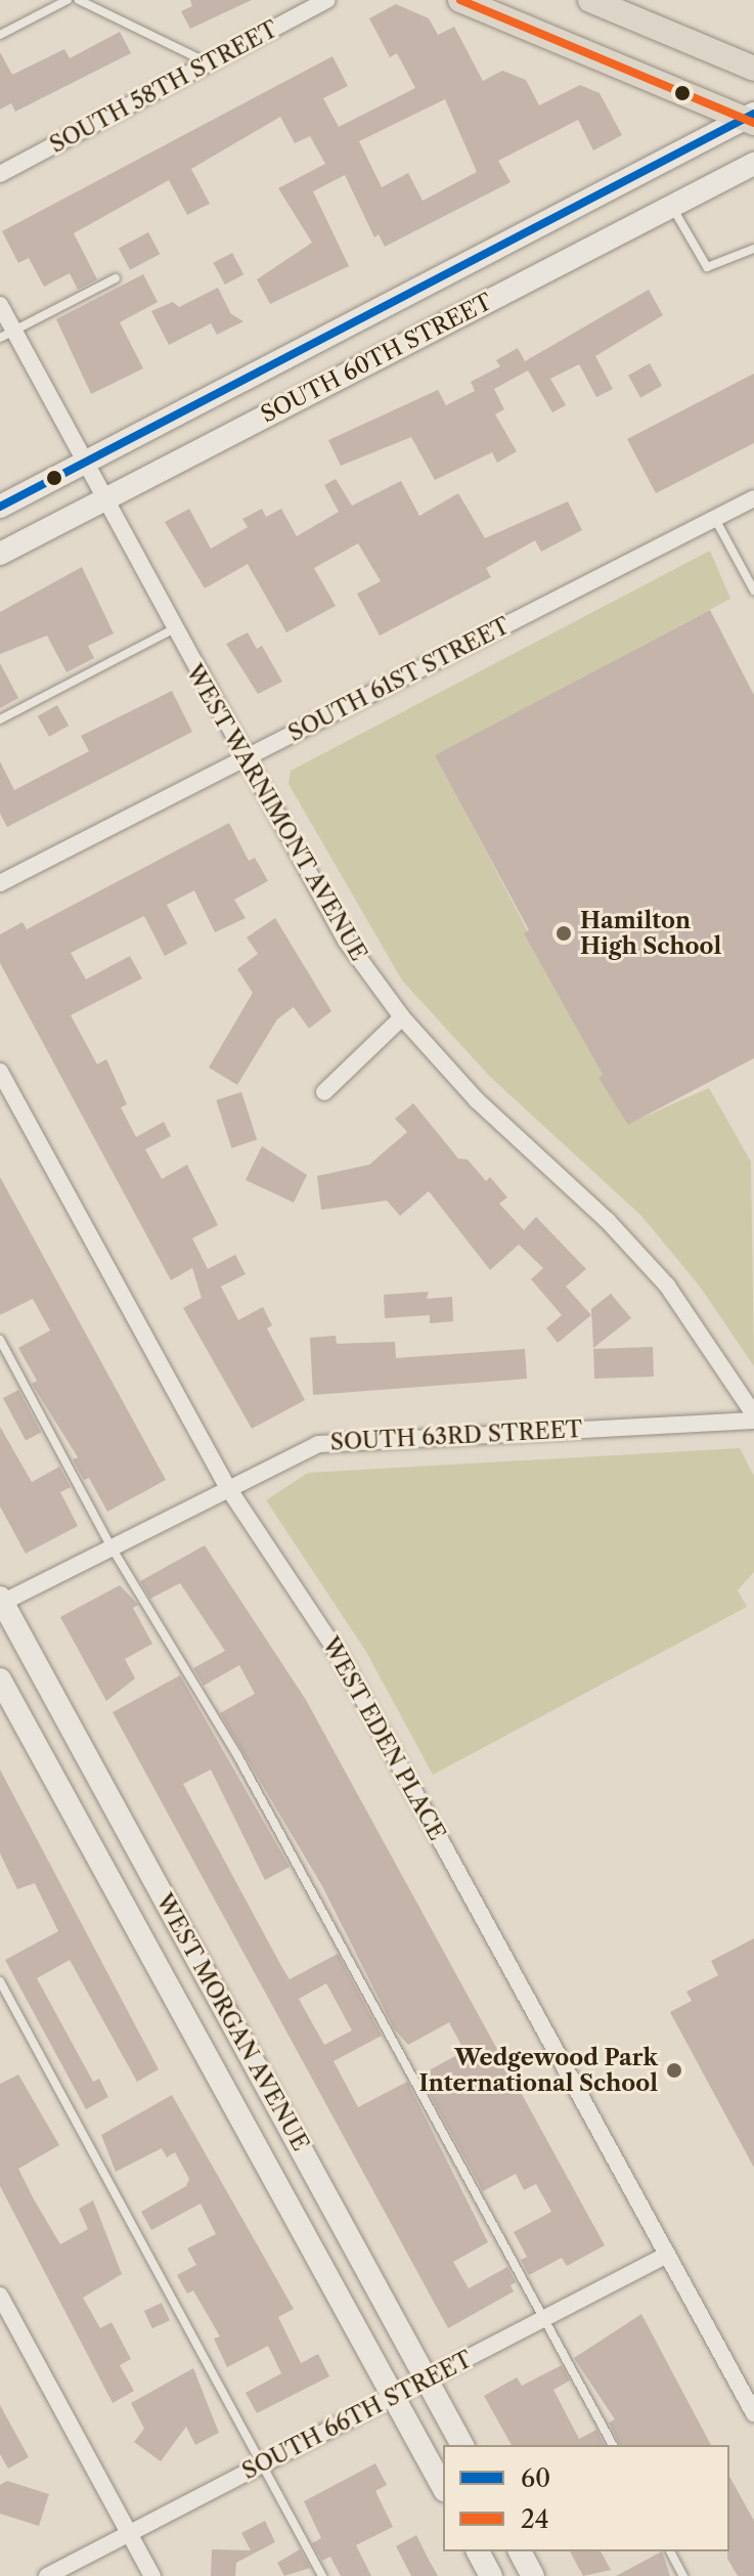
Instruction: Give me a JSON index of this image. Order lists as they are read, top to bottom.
{
  "streets": {
    "street": [
      "SOUTH 58TH STREET",
      "SOUTH 60TH STREET",
      "SOUTH 61ST STREET",
      "WEST WARNIMONT AVENUE",
      "SOUTH 63RD STREET",
      "WEST EDEN PLACE",
      "WEST MORGAN AVENUE",
      "SOUTH 66TH STREET"
    ]
  },
  "crossings": [
    ["SOUTH 60TH STREET", "WEST WARNIMONT AVENUE"],
    ["SOUTH 61ST STREET", "WEST WARNIMONT AVENUE"],
    ["WEST WARNIMONT AVENUE", "SOUTH 63RD STREET"],
    ["SOUTH 63RD STREET", "WEST EDEN PLACE"],
    ["SOUTH 63RD STREET", "WEST MORGAN AVENUE"],
    ["WEST EDEN PLACE", "SOUTH 66TH STREET"],
    ["WEST MORGAN AVENUE", "SOUTH 66TH STREET"]
  ],
  "places": ["Hamilton High School", "Wedgewood Park International School"],
  "lines": ["transit line 24", "transit line 60"],
  "legend": ["60", "24"]
}
